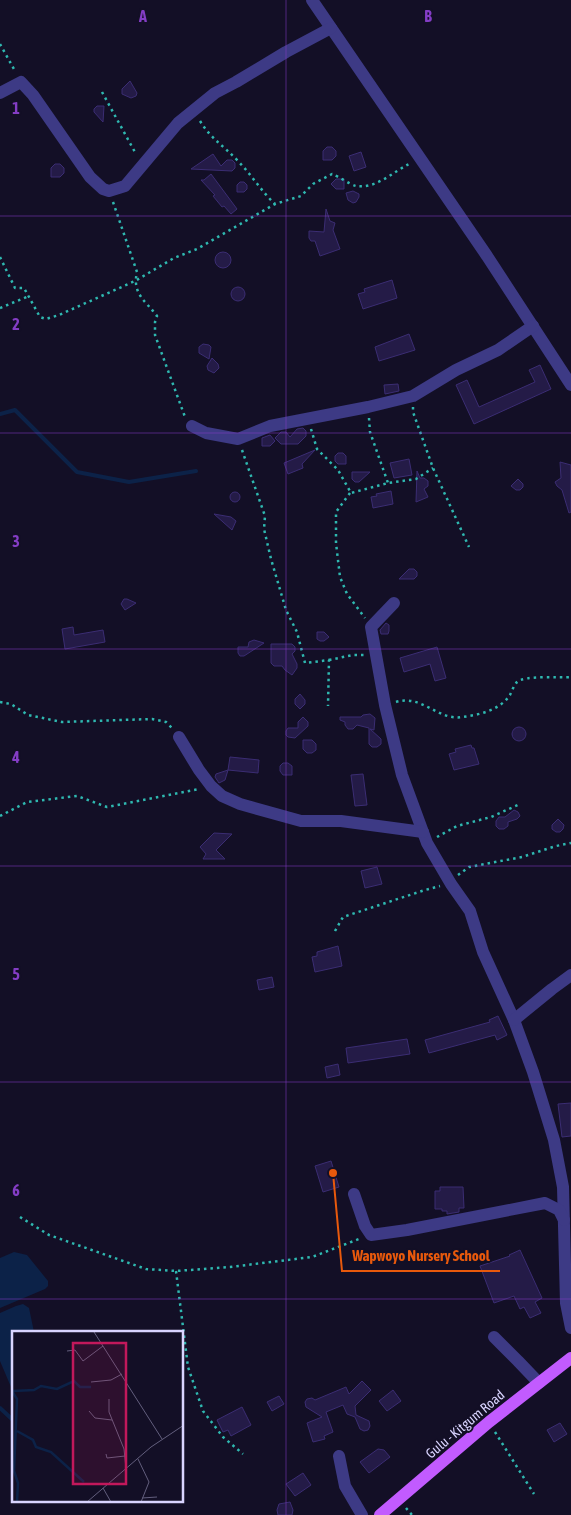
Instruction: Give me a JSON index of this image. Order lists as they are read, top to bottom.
{
  "streets": {
    "main road": ["Gulu - Kitgum Road"]
  },
  "places": ["Wapwoyo Nursery School"],
  "grid": {
    "columns": ["A", "B"],
    "rows": [
      "1",
      "2",
      "3",
      "4",
      "5",
      "6"
    ]
  }
}
